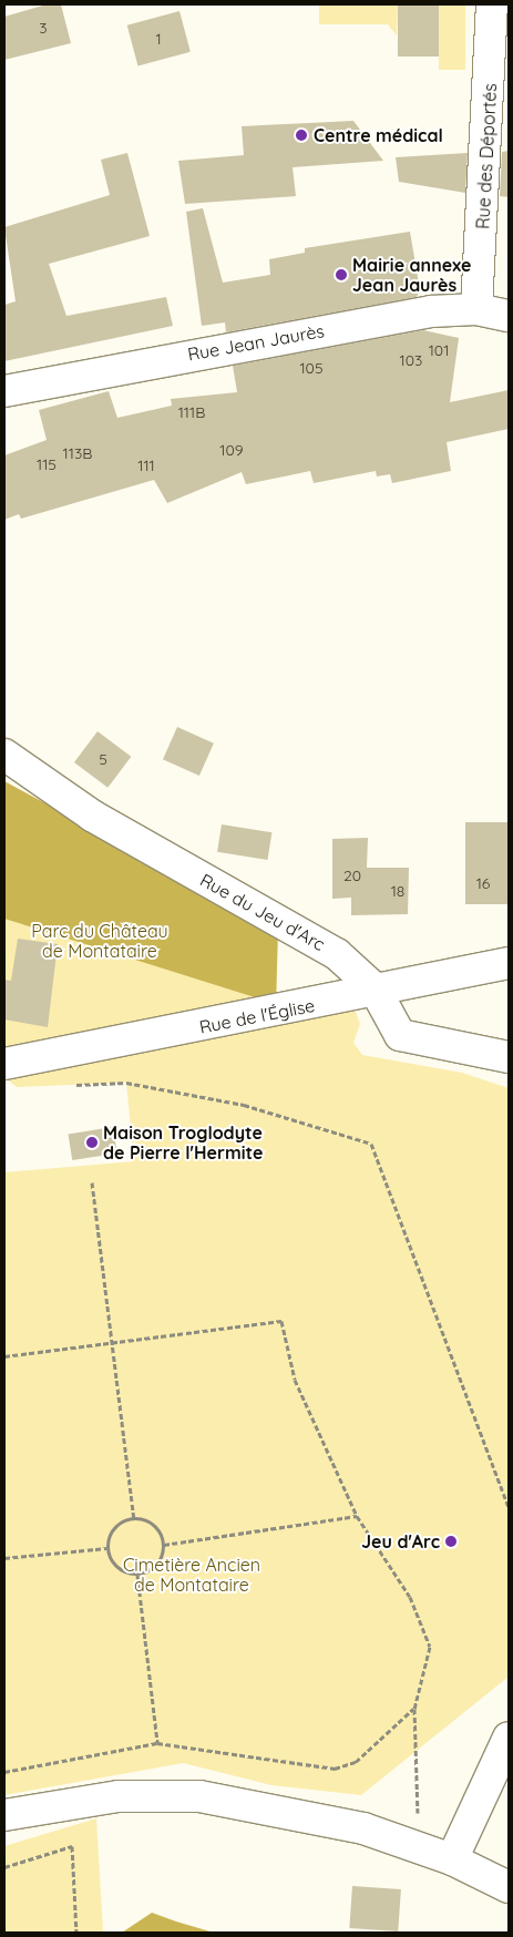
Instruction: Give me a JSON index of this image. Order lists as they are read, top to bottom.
{
  "streets": {
    "street": [
      "Rue des Déportés",
      "Rue Jean Jaurès",
      "Rue du Jeu d'Arc",
      "Rue de l'Église"
    ]
  },
  "crossings": [
    ["Rue des Déportés", "Rue Jean Jaurès"],
    ["Rue du Jeu d'Arc", "Rue de l'Église"]
  ],
  "parks": ["Parc du Château de Montataire", "Cimetière Ancien de Montataire"],
  "places": [
    "Centre médical",
    "Mairie annexe Jean Jaurès",
    "Maison Troglodyte de Pierre l'Hermite",
    "Jeu d'Arc"
  ],
  "house_numbers": [
    "3",
    "1",
    "101",
    "103",
    "105",
    "111B",
    "109",
    "113B",
    "115",
    "111",
    "5",
    "20",
    "16",
    "18"
  ]
}
